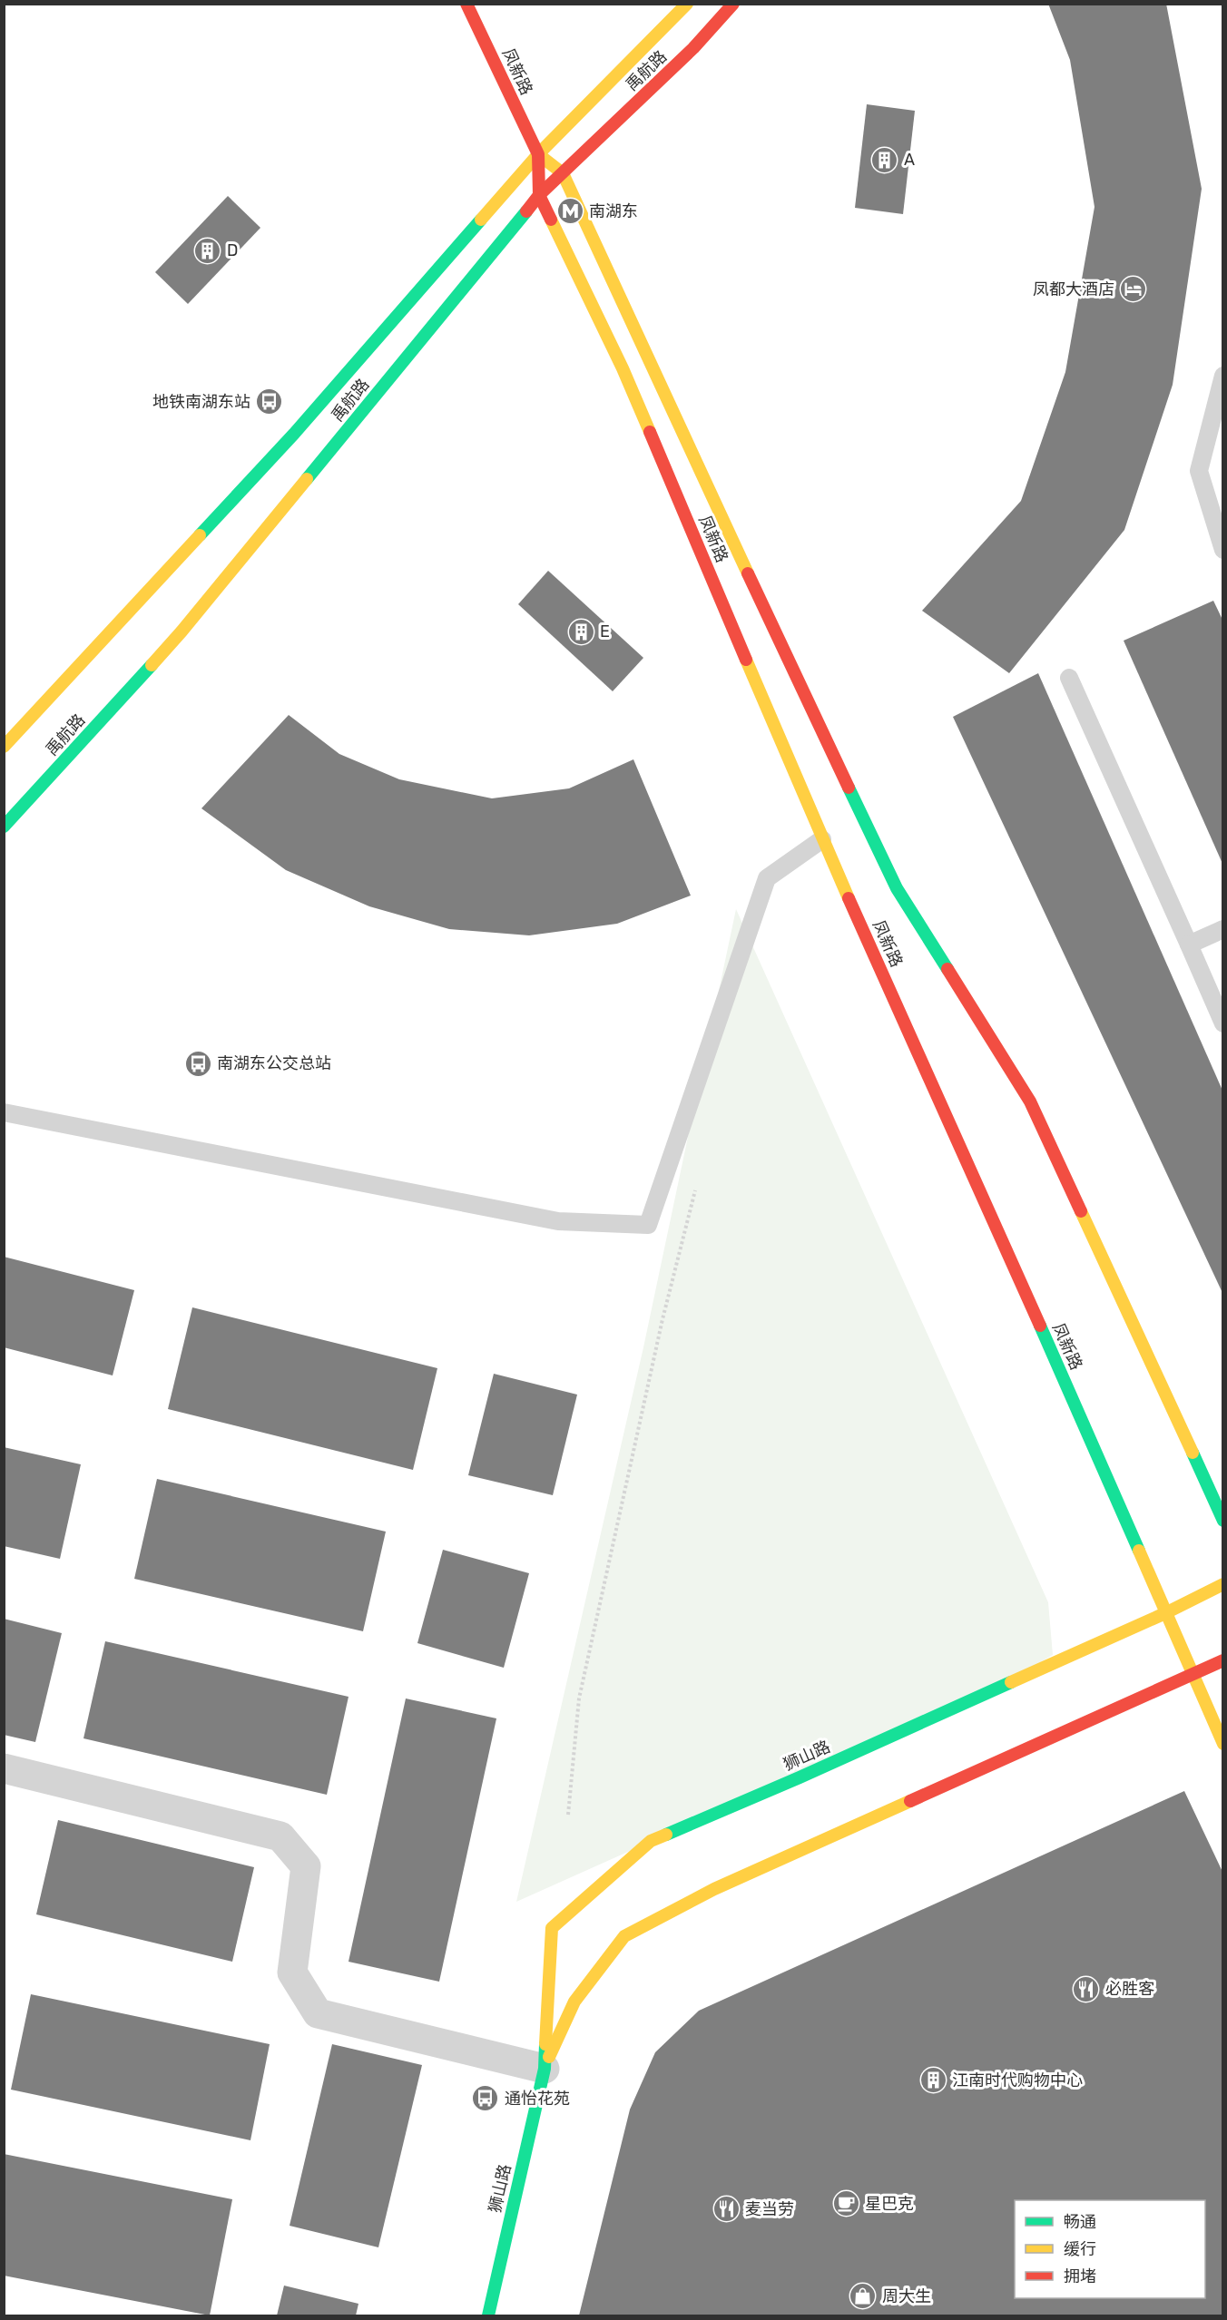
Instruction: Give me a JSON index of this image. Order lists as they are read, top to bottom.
{
  "streets": {
    "main road": ["禹航路", "凤新路", "狮山路"]
  },
  "crossings": [
    ["禹航路", "凤新路"],
    ["凤新路", "狮山路"]
  ],
  "places": {
    "building": [
      "A",
      "D",
      "E",
      "江南时代购物中心"
    ],
    "metro station": ["南湖东"],
    "hotel": ["凤都大酒店"],
    "bus stop": ["地铁南湖东站", "南湖东公交总站", "通怡花苑"],
    "restaurant": ["必胜客", "麦当劳"],
    "cafe": ["星巴克"],
    "shop": ["周大生"]
  },
  "legend": ["畅通", "缓行", "拥堵"]
}
